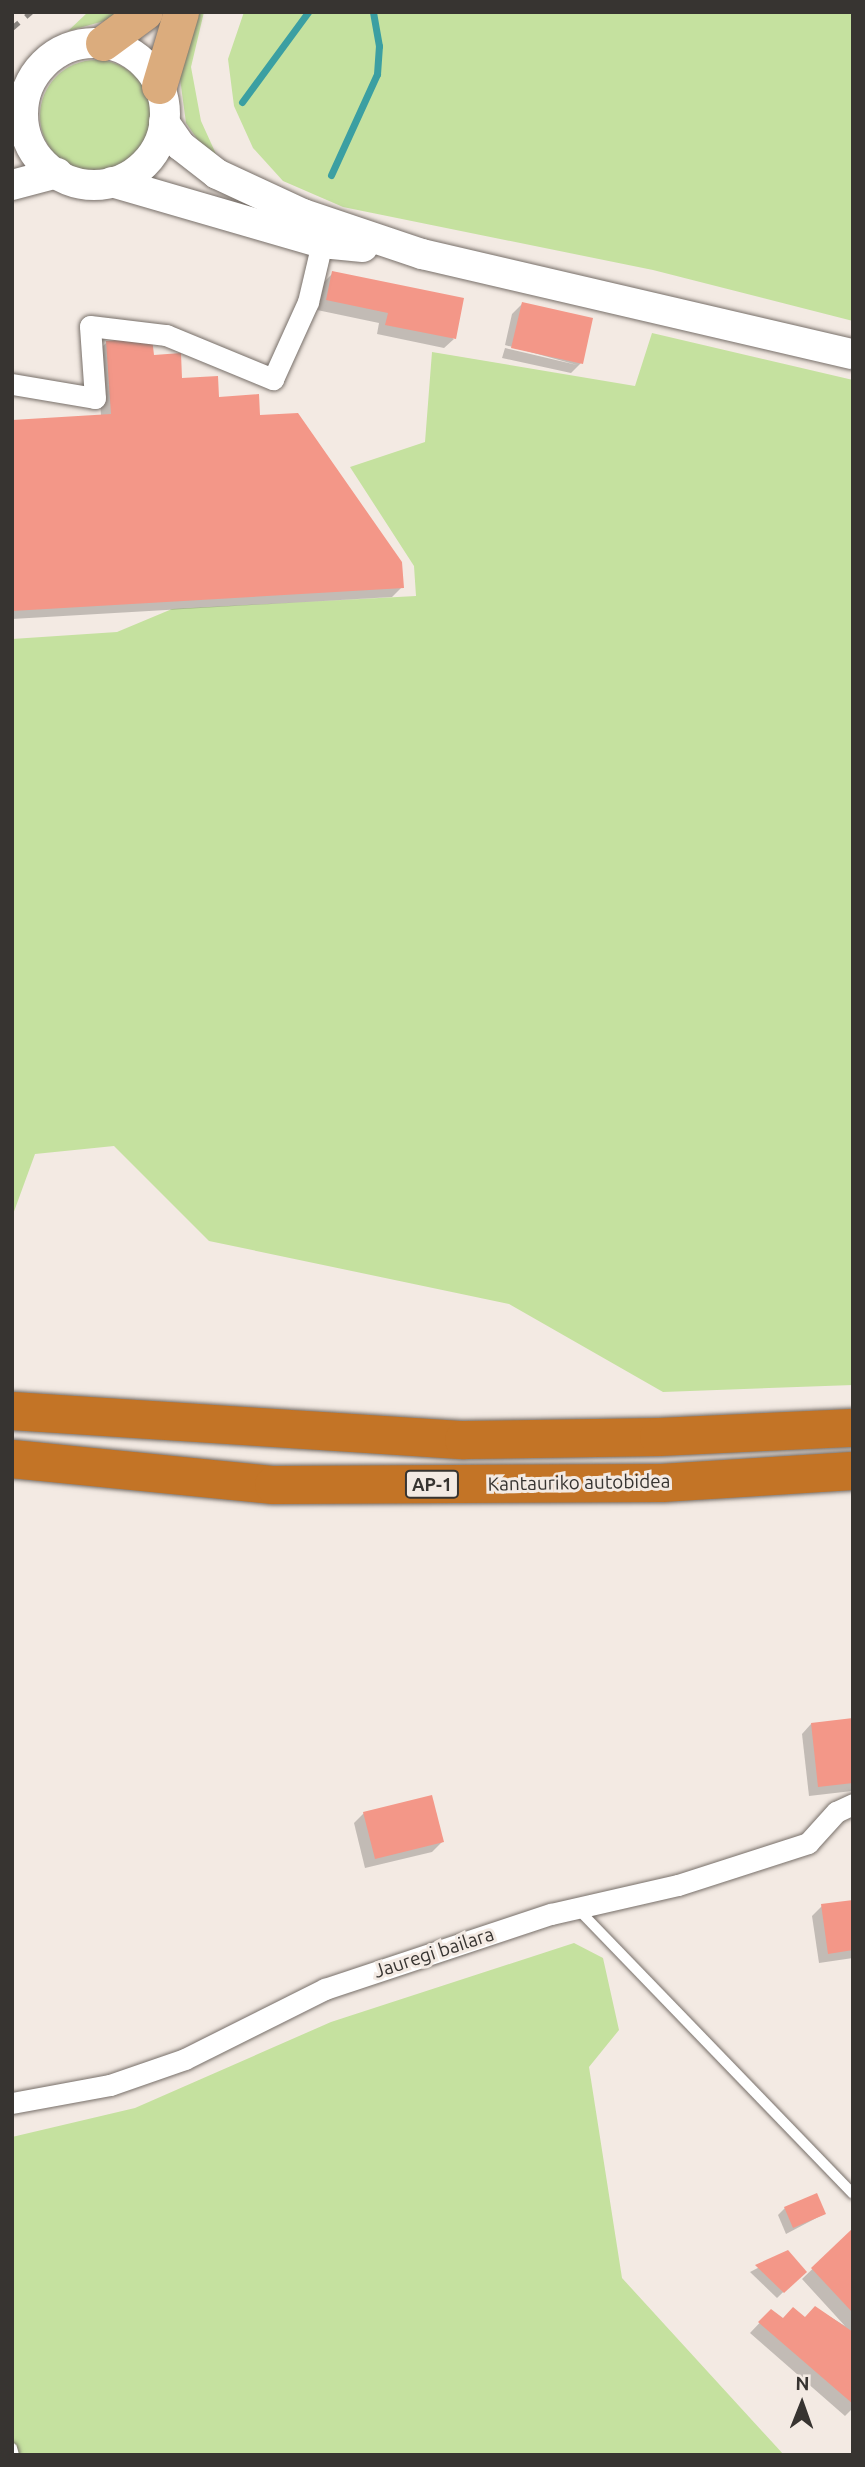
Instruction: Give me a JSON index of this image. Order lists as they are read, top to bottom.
{
  "streets": {
    "highway": ["Kantauriko autobidea", "AP-1"],
    "street": ["Jauregi bailara"]
  },
  "north": "top"
}
